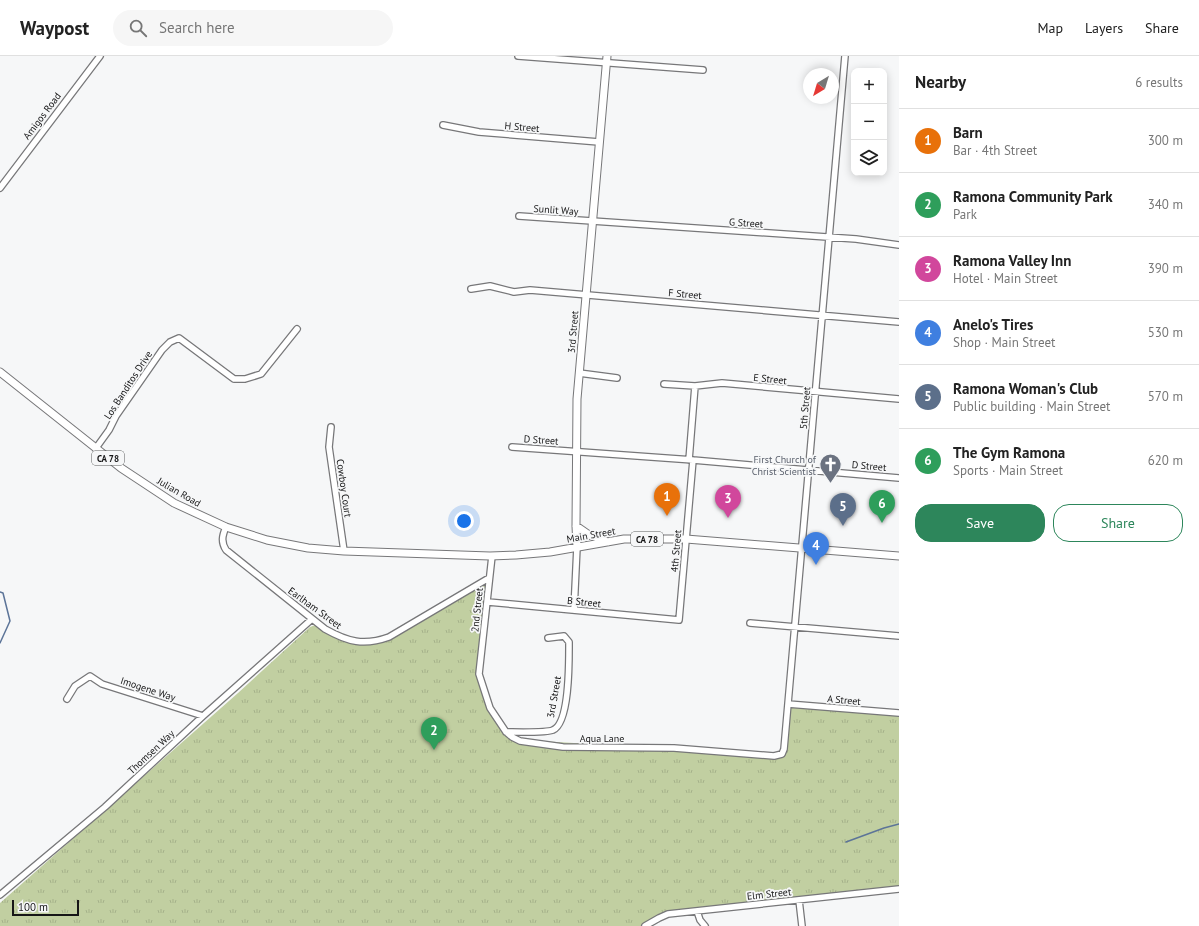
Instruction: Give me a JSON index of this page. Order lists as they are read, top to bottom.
{
  "streets": {
    "main road": [
      "3rd Street",
      "CA 78",
      "Julian Road",
      "Main Street"
    ],
    "street": [
      "Amigos Road",
      "H Street",
      "Sunlit Way",
      "G Street",
      "F Street",
      "E Street",
      "Los Banditos Drive",
      "5th Street",
      "D Street",
      "Cowboy Court",
      "4th Street",
      "B Street",
      "Earlham Street",
      "2nd Street",
      "Imogene Way",
      "A Street",
      "Aqua Lane",
      "Thomsen Way",
      "Elm Street"
    ]
  },
  "crossings": [
    ["H Street", "3rd Street"],
    ["Sunlit Way", "G Street"],
    ["Sunlit Way", "3rd Street"],
    ["G Street", "3rd Street"],
    ["G Street", "5th Street"],
    ["F Street", "3rd Street"],
    ["F Street", "5th Street"],
    ["3rd Street", "D Street"],
    ["3rd Street", "Main Street"],
    ["3rd Street", "B Street"],
    ["3rd Street", "Aqua Lane"],
    ["E Street", "5th Street"],
    ["E Street", "4th Street"],
    ["Los Banditos Drive", "Julian Road"],
    ["5th Street", "D Street"],
    ["5th Street", "Main Street"],
    ["5th Street", "A Street"],
    ["5th Street", "Aqua Lane"],
    ["D Street", "4th Street"],
    ["Cowboy Court", "Julian Road"],
    ["Julian Road", "Main Street"],
    ["Julian Road", "Earlham Street"],
    ["Main Street", "4th Street"],
    ["Main Street", "2nd Street"],
    ["4th Street", "B Street"],
    ["B Street", "2nd Street"],
    ["Earlham Street", "2nd Street"],
    ["Earlham Street", "Thomsen Way"],
    ["2nd Street", "Aqua Lane"],
    ["Imogene Way", "Thomsen Way"]
  ],
  "places": {
    "church": ["First Church of Christ Scientist"]
  },
  "scale_bar": "100 m",
  "north": "bottom left",
  "page": {
    "header": "Waypost",
    "search": "Search here",
    "nav": ["Map", "Layers", "Share"],
    "heading": ["Nearby", "6 results"],
    "map_buttons": ["+", "−"],
    "list": [
      {
        "mark": "1",
        "name": "Barn",
        "note": "Bar · 4th Street",
        "value": "300 m"
      },
      {
        "mark": "2",
        "name": "Ramona Community Park",
        "note": "Park",
        "value": "340 m"
      },
      {
        "mark": "3",
        "name": "Ramona Valley Inn",
        "note": "Hotel · Main Street",
        "value": "390 m"
      },
      {
        "mark": "4",
        "name": "Anelo's Tires",
        "note": "Shop · Main Street",
        "value": "530 m"
      },
      {
        "mark": "5",
        "name": "Ramona Woman's Club",
        "note": "Public building · Main Street",
        "value": "570 m"
      },
      {
        "mark": "6",
        "name": "The Gym Ramona",
        "note": "Sports · Main Street",
        "value": "620 m"
      }
    ],
    "pins": [
      "1",
      "3",
      "6",
      "5",
      "4",
      "2"
    ],
    "buttons": ["Save", "Share"],
    "scale": "100 m"
  }
}
